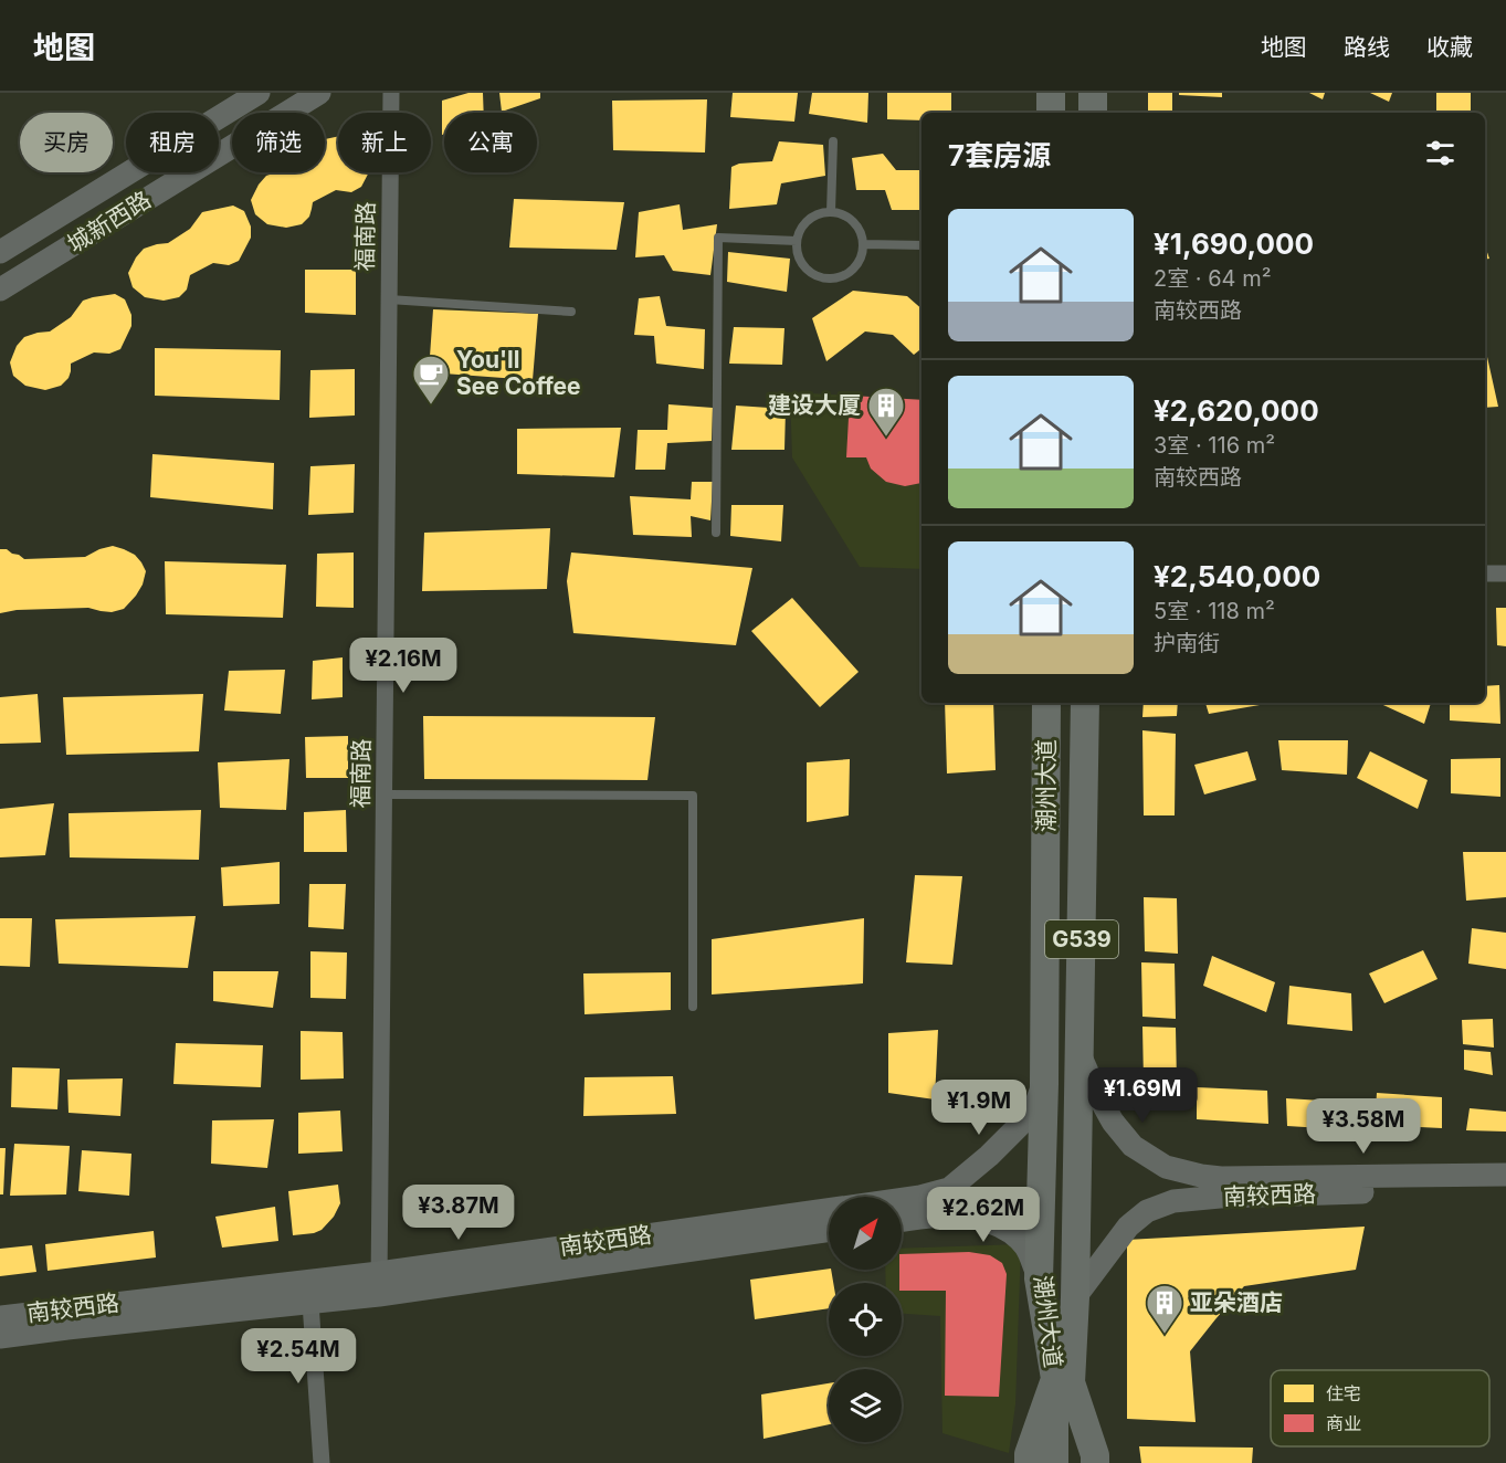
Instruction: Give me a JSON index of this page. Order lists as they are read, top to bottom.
{
  "streets": {
    "highway": ["潮州大道", "G539"],
    "main road": ["城新西路", "南较西路"],
    "street": ["福南路"]
  },
  "crossings": [
    ["福南路", "南较西路"],
    ["潮州大道", "南较西路"]
  ],
  "places": {
    "cafe": ["You'll See Coffee"],
    "building": ["建设大厦", "亚朵酒店"]
  },
  "legend": ["住宅", "商业"],
  "north": "top right",
  "page": {
    "header": "地图",
    "nav": ["地图", "路线", "收藏"],
    "chip": [
      "买房",
      "租房",
      "筛选",
      "新上",
      "公寓"
    ],
    "heading": "7套房源",
    "list": [
      {
        "name": "¥1,690,000",
        "note": "2室 · 64 m² · 南较西路"
      },
      {
        "name": "¥2,620,000",
        "note": "3室 · 116 m² · 南较西路"
      },
      {
        "name": "¥2,540,000",
        "note": "5室 · 118 m² · 护南街"
      }
    ],
    "price": [
      "¥2.16M",
      "¥1.69M",
      "¥1.9M",
      "¥3.58M",
      "¥3.87M",
      "¥2.62M",
      "¥2.54M"
    ]
  }
}
